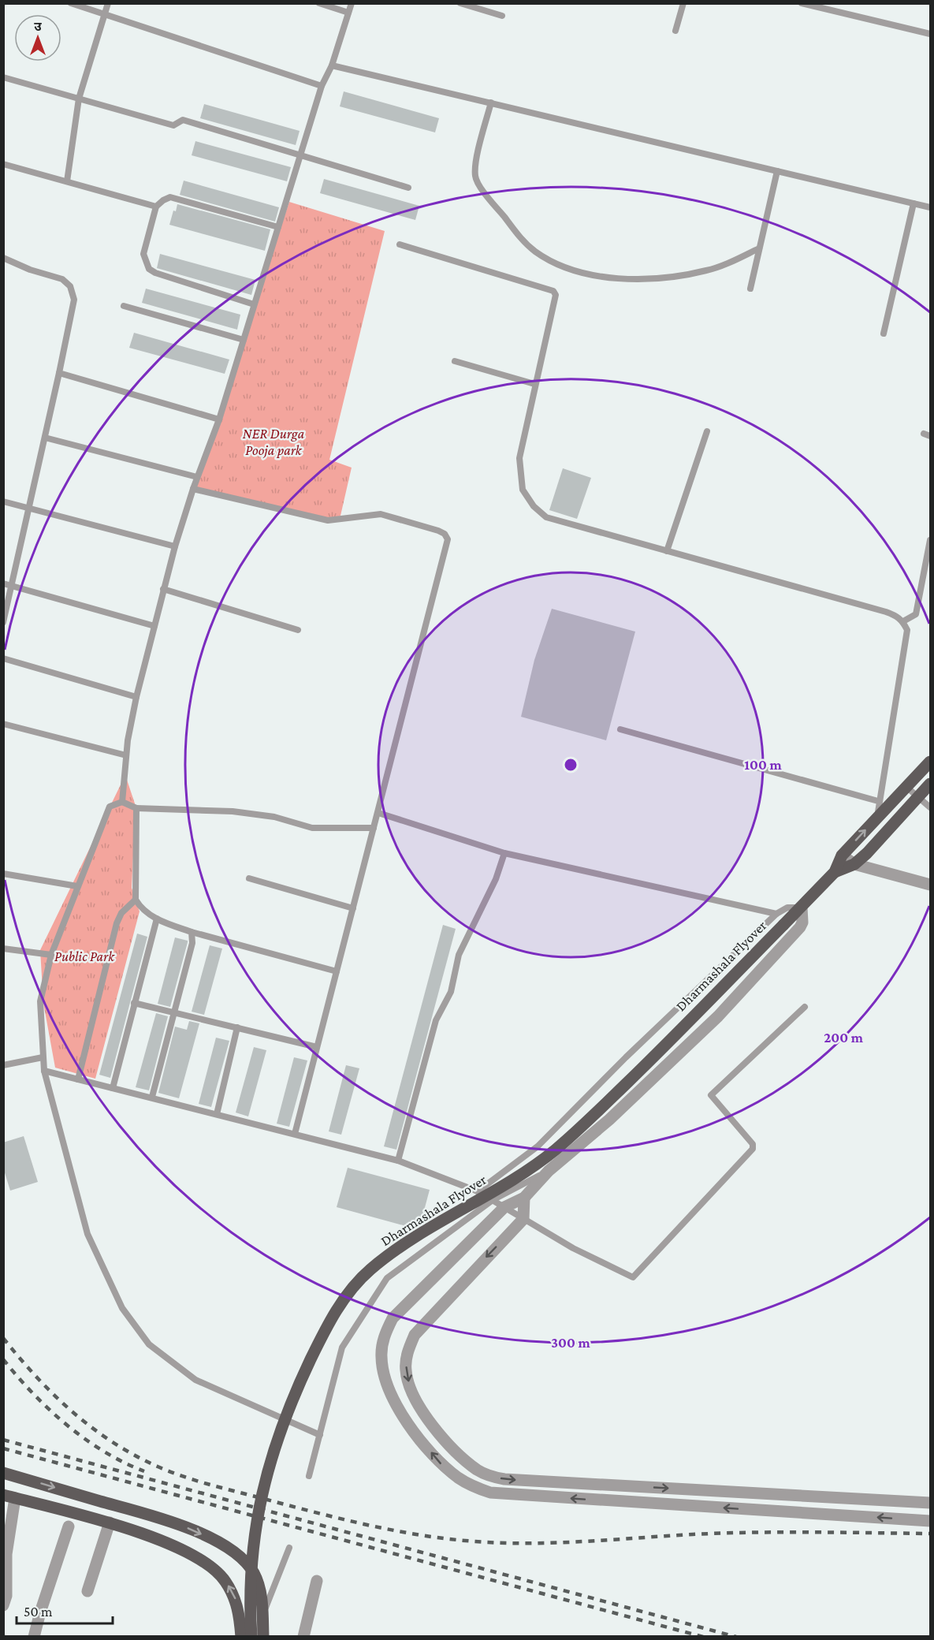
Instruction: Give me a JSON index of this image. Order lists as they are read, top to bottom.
{
  "streets": {
    "main road": ["Dharmashala Flyover"]
  },
  "parks": ["NER Durga Pooja park", "Public Park"],
  "scale_bar": "50 m",
  "north": "top",
  "rings": ["100 m", "200 m", "300 m"]
}
